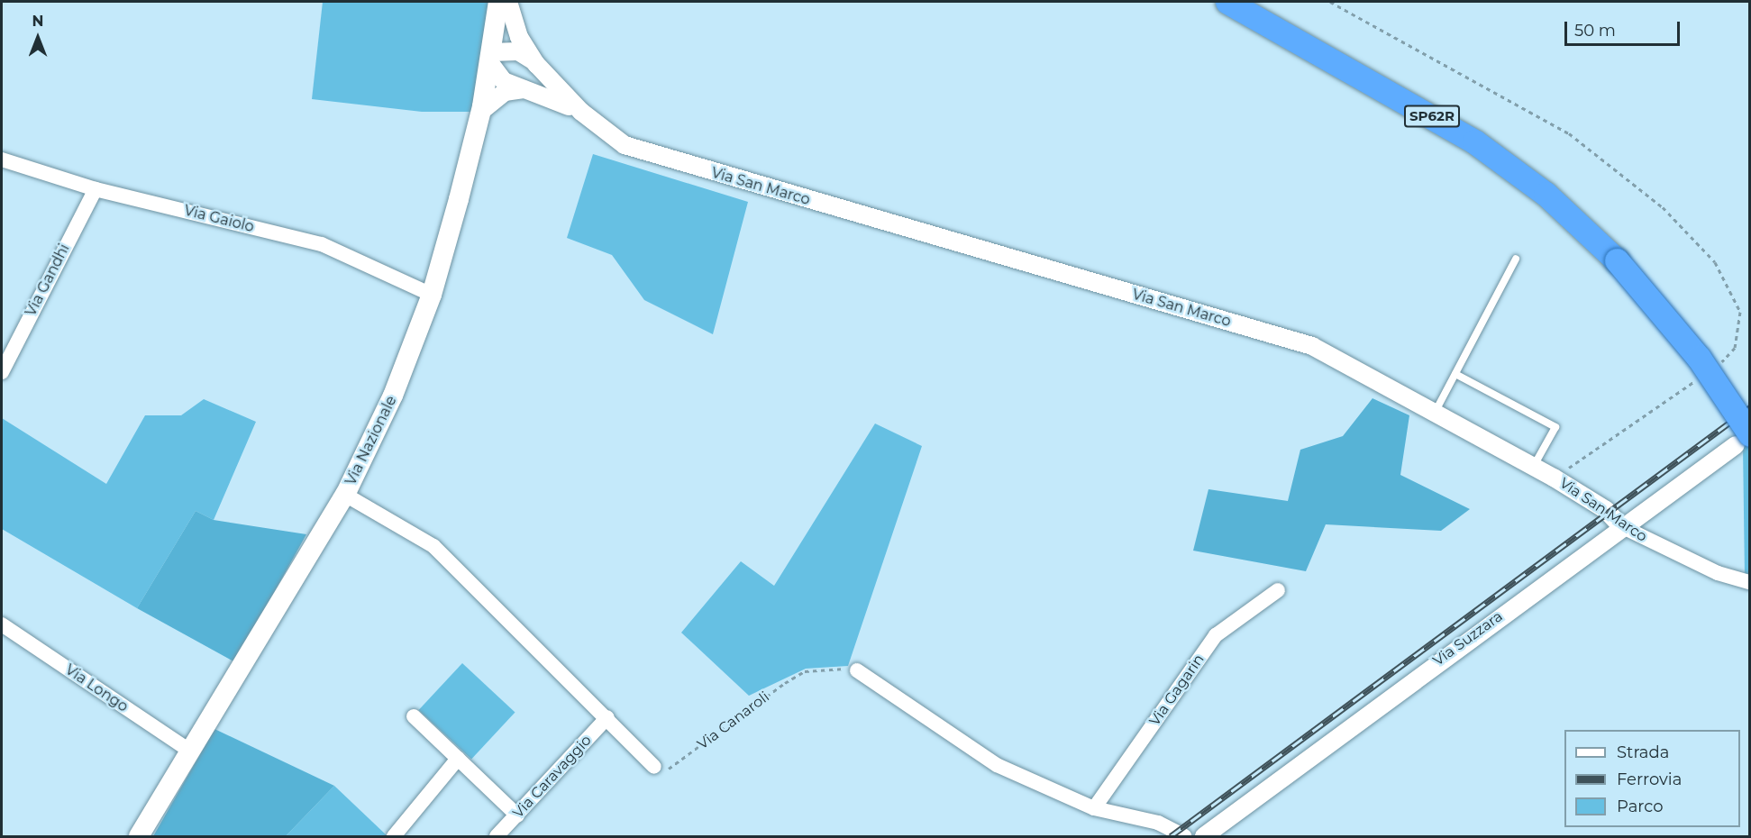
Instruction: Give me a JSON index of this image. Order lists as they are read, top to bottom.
{
  "streets": {
    "highway": ["SP62R"],
    "main road": ["Via Nazionale"],
    "street": [
      "Via San Marco",
      "Via Gaiolo",
      "Via Gandhi",
      "Via Suzzara",
      "Via Longo",
      "Via Gagarin",
      "Via Caravaggio"
    ],
    "path": ["Via Canaroli"]
  },
  "crossings": [
    ["SP62R", "Via Suzzara"],
    ["Via San Marco", "Via Nazionale"],
    ["Via San Marco", "Via Suzzara"],
    ["Via Gaiolo", "Via Gandhi"],
    ["Via Gaiolo", "Via Nazionale"],
    ["Via Nazionale", "Via Longo"]
  ],
  "legend": ["Strada", "Ferrovia", "Parco"],
  "scale_bar": "50 m",
  "north": "top"
}
